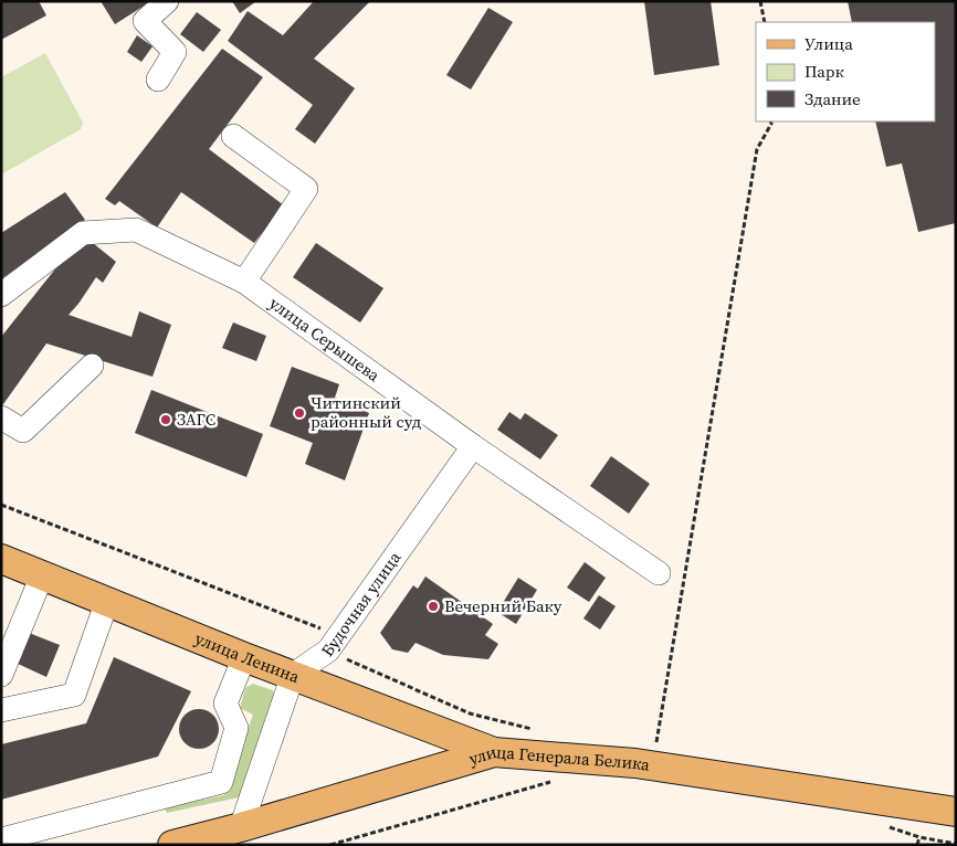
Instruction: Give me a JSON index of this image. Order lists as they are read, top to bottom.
{
  "streets": {
    "main road": ["улица Ленина", "улица Генерала Белика"],
    "street": ["улица Серышева", "Будочная улица"]
  },
  "crossings": [
    ["улица Серышева", "Будочная улица"],
    ["Будочная улица", "улица Ленина"],
    ["улица Ленина", "улица Генерала Белика"]
  ],
  "places": ["Читинский районный суд", "ЗАГС", "Вечерний Баку"],
  "legend": ["Улица", "Парк", "Здание"]
}
